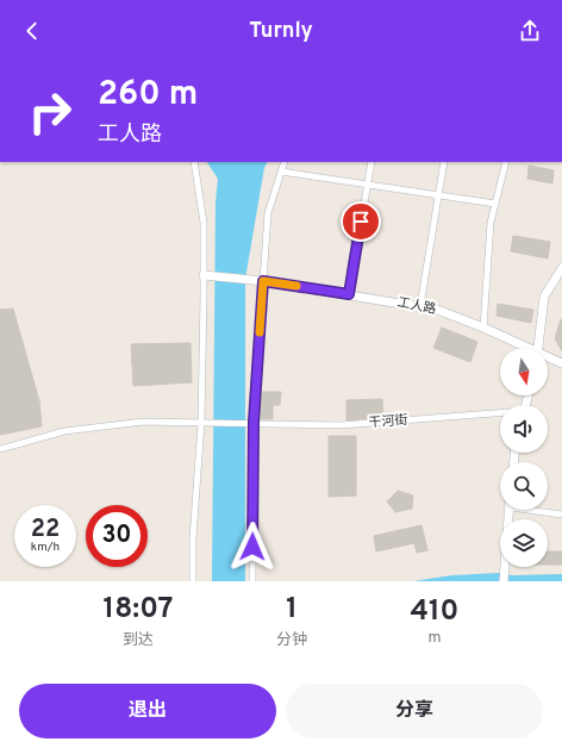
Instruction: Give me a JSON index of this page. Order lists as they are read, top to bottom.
{
  "streets": {
    "street": ["工人路", "干河街"]
  },
  "north": "bottom",
  "page": {
    "header": "Turnly",
    "turn": ["260 m", "工人路"],
    "speed": "22 km/h",
    "limit": "30",
    "eta": [
      "18:07",
      "到达",
      "1",
      "分钟",
      "410",
      "m"
    ],
    "buttons": ["退出", "分享"]
  }
}
